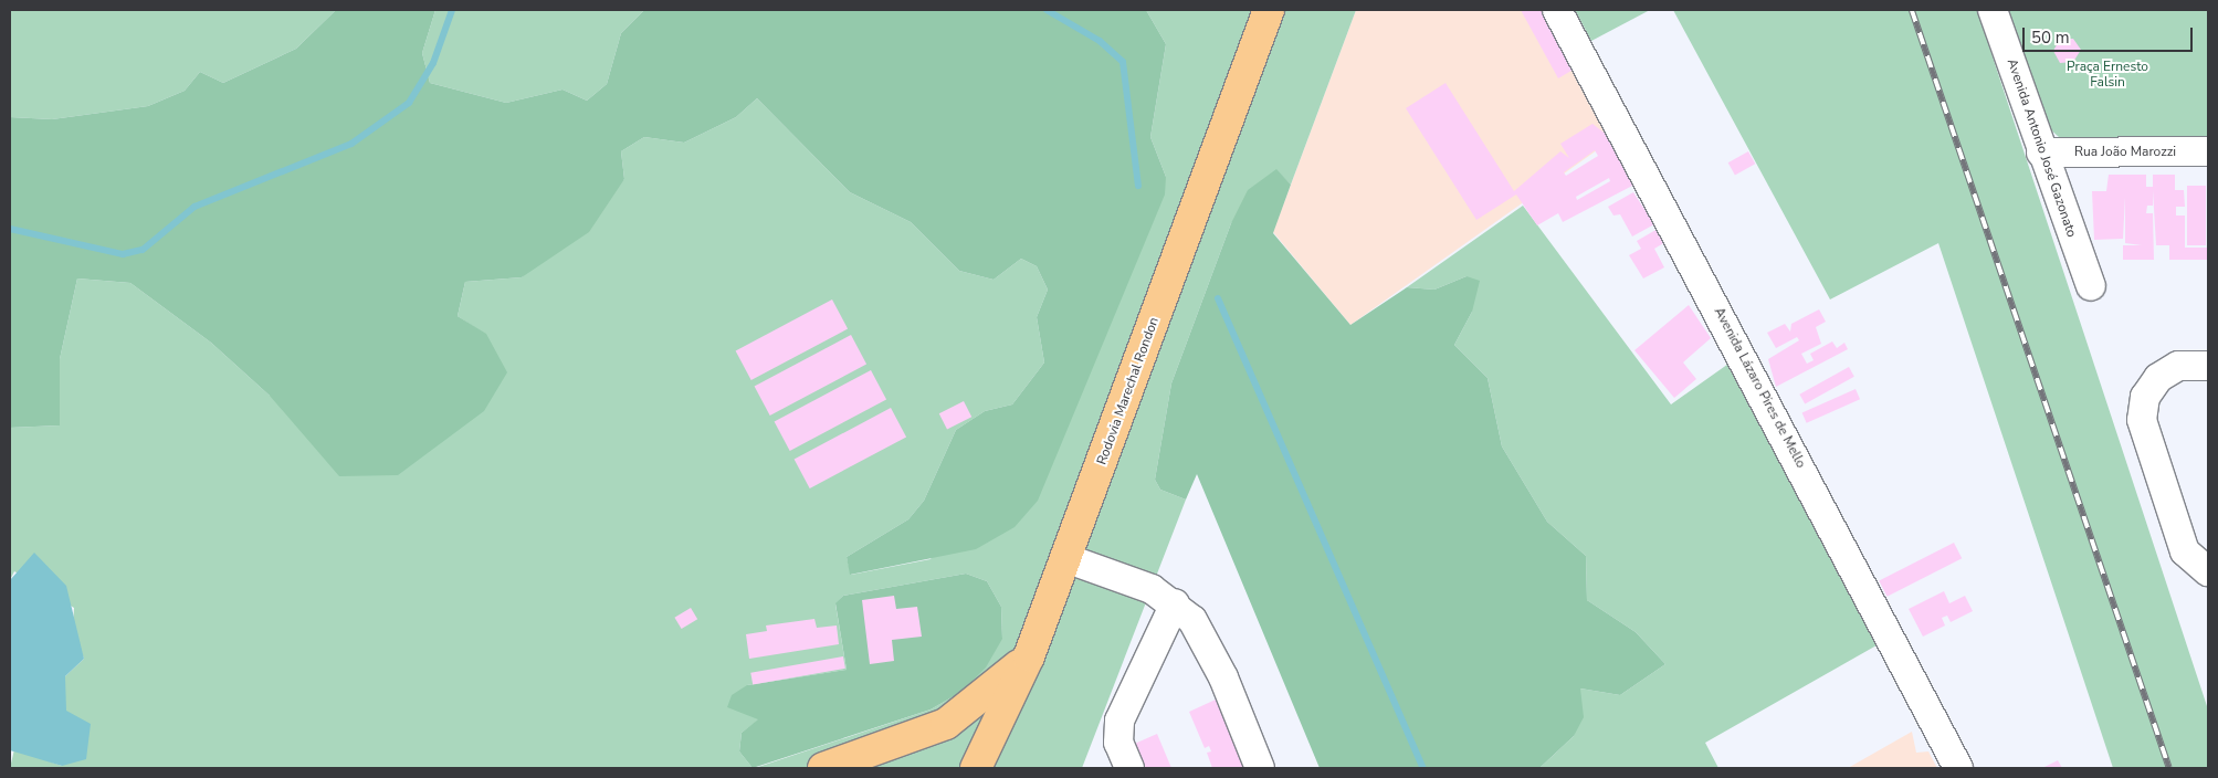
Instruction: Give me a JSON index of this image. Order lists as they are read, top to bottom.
{
  "streets": {
    "main road": ["Rodovia Marechal Rondon"],
    "street": ["Avenida Antonio José Gazonato", "Rua João Marozzi", "Avenida Lázaro Pires de Mello"]
  },
  "crossings": [
    ["Avenida Antonio José Gazonato", "Rua João Marozzi"]
  ],
  "parks": ["Praça Ernesto Falsin"],
  "scale_bar": "50 m"
}
